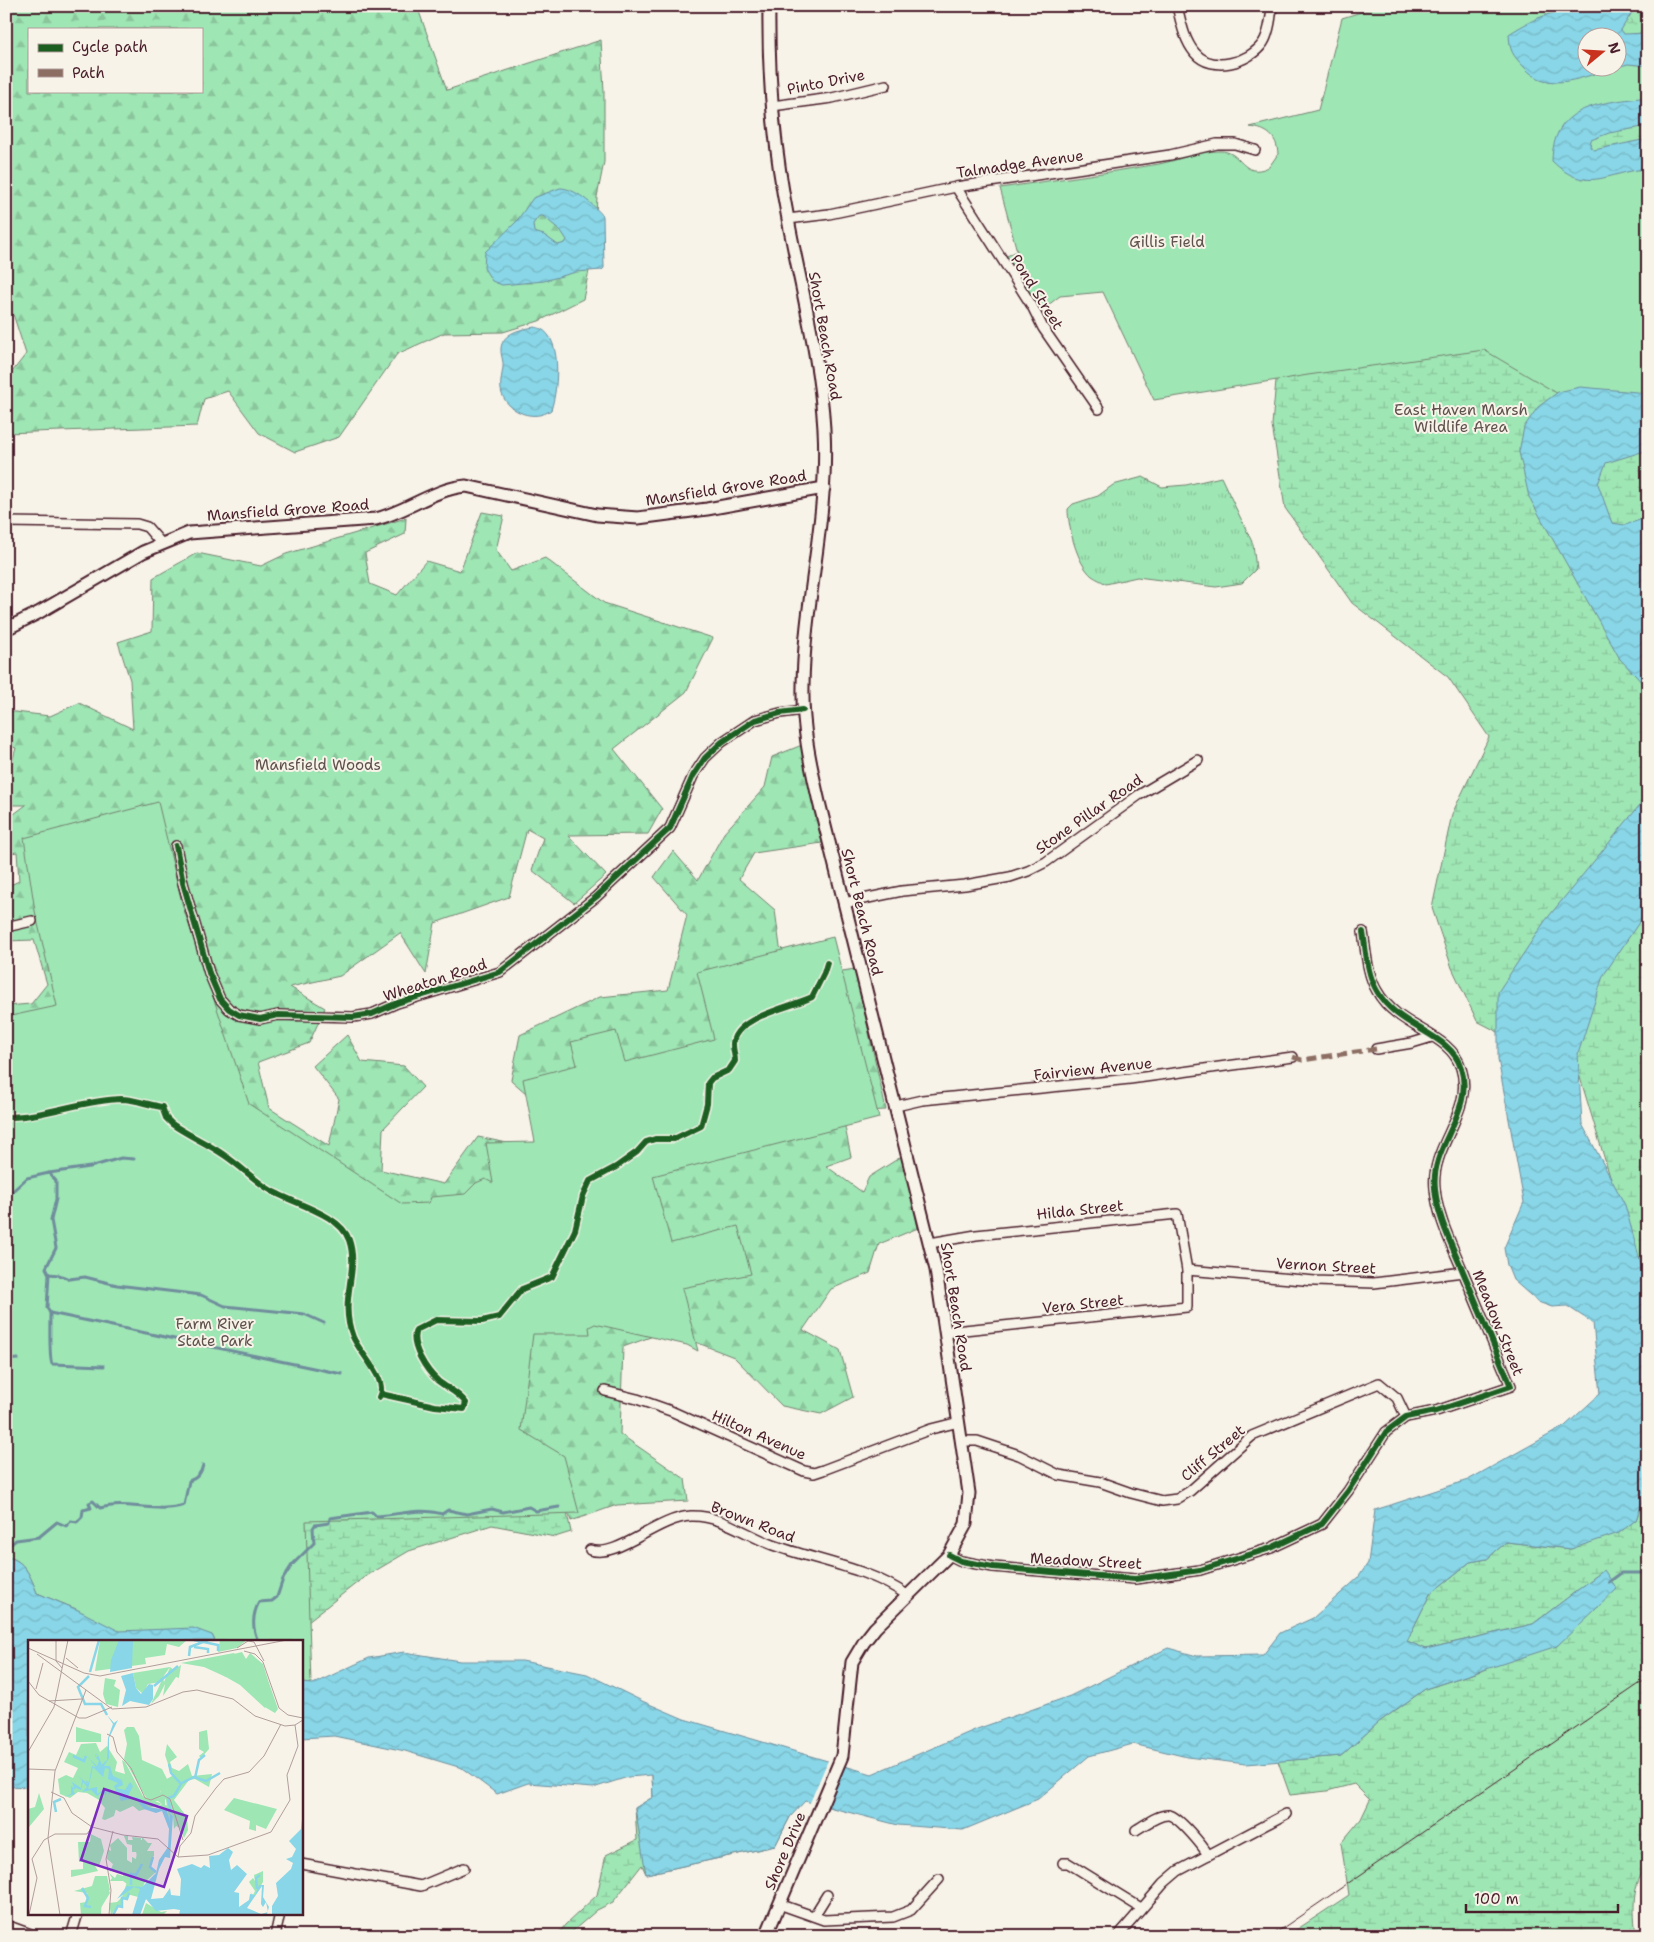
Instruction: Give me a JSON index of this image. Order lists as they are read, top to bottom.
{
  "streets": {
    "main road": ["Short Beach Road", "Mansfield Grove Road", "Shore Drive"],
    "street": [
      "Pinto Drive",
      "Talmadge Avenue",
      "Pond Street",
      "Stone Pillar Road",
      "Wheaton Road",
      "Fairview Avenue",
      "Hilda Street",
      "Vernon Street",
      "Vera Street",
      "Meadow Street",
      "Hilton Avenue",
      "Cliff Street",
      "Brown Road"
    ]
  },
  "crossings": [
    ["Pinto Drive", "Short Beach Road"],
    ["Talmadge Avenue", "Pond Street"],
    ["Talmadge Avenue", "Short Beach Road"],
    ["Short Beach Road", "Mansfield Grove Road"],
    ["Short Beach Road", "Stone Pillar Road"],
    ["Short Beach Road", "Wheaton Road"],
    ["Short Beach Road", "Fairview Avenue"],
    ["Short Beach Road", "Hilda Street"],
    ["Short Beach Road", "Vera Street"],
    ["Short Beach Road", "Meadow Street"],
    ["Short Beach Road", "Hilton Avenue"],
    ["Short Beach Road", "Cliff Street"],
    ["Short Beach Road", "Brown Road"],
    ["Short Beach Road", "Shore Drive"],
    ["Hilda Street", "Vernon Street"],
    ["Hilda Street", "Vera Street"],
    ["Vernon Street", "Vera Street"],
    ["Vernon Street", "Meadow Street"],
    ["Meadow Street", "Cliff Street"]
  ],
  "parks": [
    "Gillis Field",
    "East Haven Marsh Wildlife Area",
    "Mansfield Woods",
    "Farm River State Park"
  ],
  "legend": ["Cycle path", "Path"],
  "scale_bar": "100 m",
  "north": "right"
}
